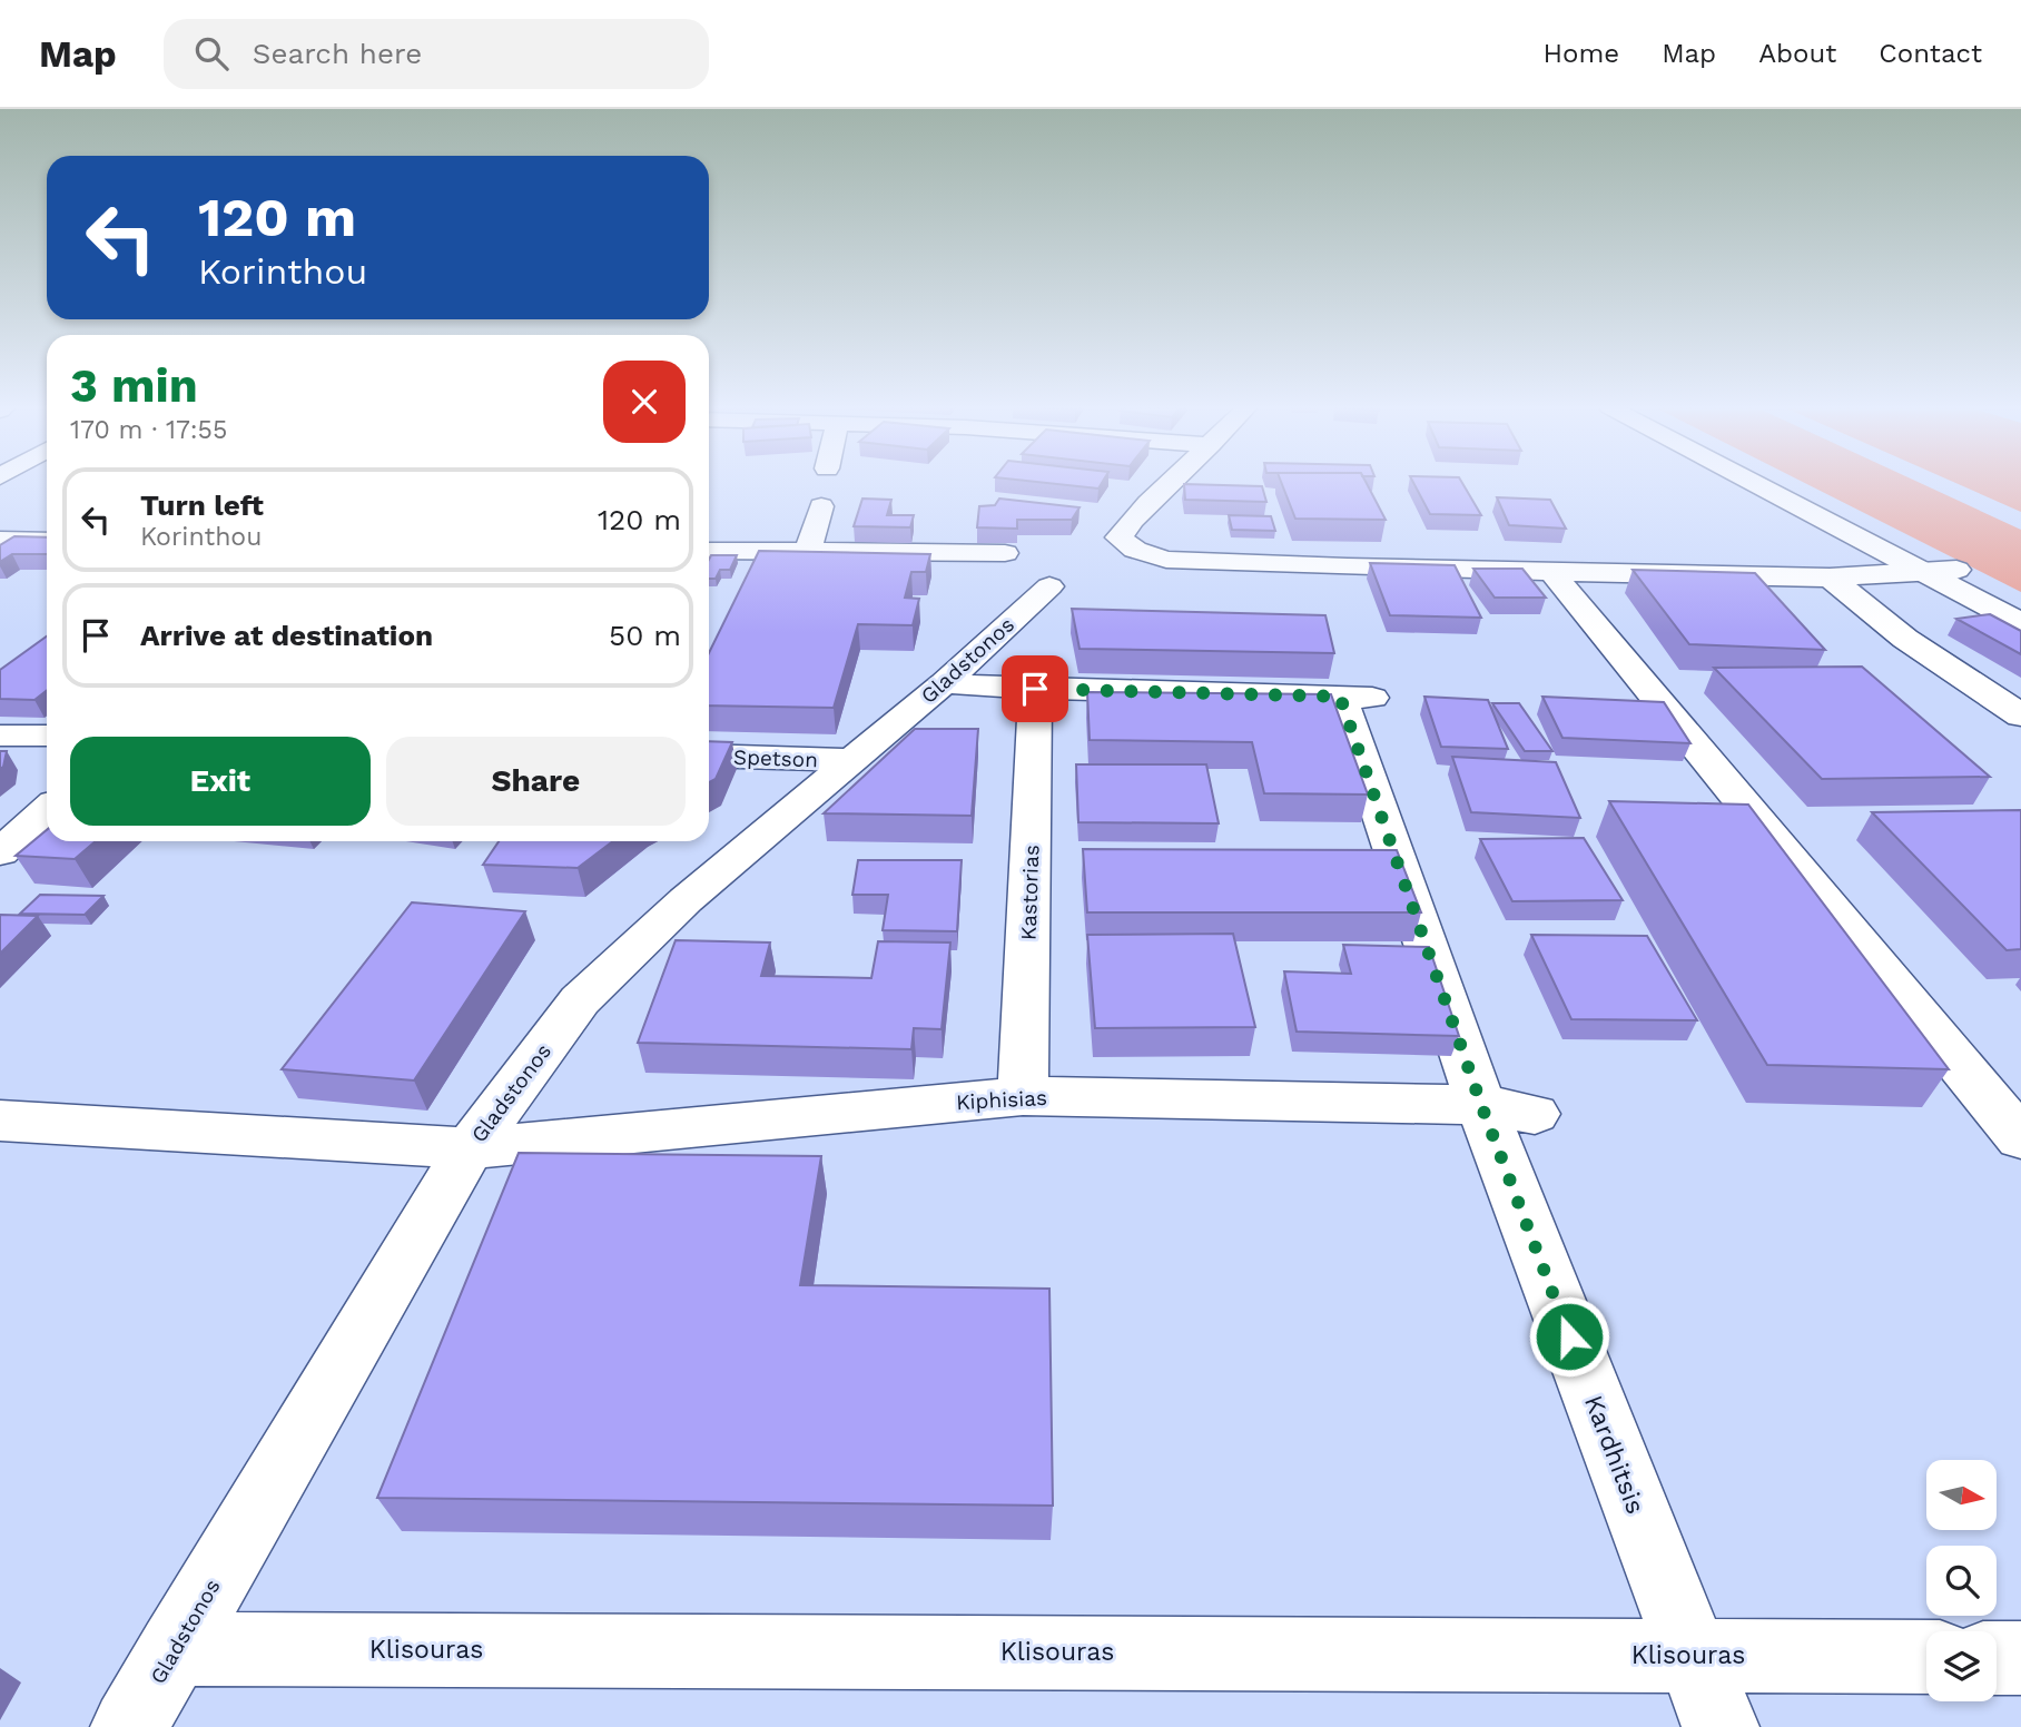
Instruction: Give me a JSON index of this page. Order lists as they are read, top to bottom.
{
  "streets": {
    "street": [
      "Gladstonos",
      "Spetson",
      "Kastorias",
      "Kiphisias",
      "Kardhitsis",
      "Klisouras"
    ]
  },
  "crossings": [
    ["Gladstonos", "Spetson"],
    ["Gladstonos", "Kiphisias"],
    ["Gladstonos", "Klisouras"],
    ["Kastorias", "Kiphisias"],
    ["Kastorias", "Kardhitsis"],
    ["Kiphisias", "Kardhitsis"],
    ["Kardhitsis", "Klisouras"]
  ],
  "north": "right",
  "page": {
    "header": "Map",
    "search": "Search here",
    "nav": [
      "Home",
      "Map",
      "About",
      "Contact"
    ],
    "turn": ["120 m", "Korinthou"],
    "heading": ["3 min", "170 m · 17:55"],
    "list": [
      {
        "name": "Turn left",
        "note": "Korinthou",
        "value": "120 m"
      },
      {
        "name": "Arrive at destination",
        "value": "50 m"
      }
    ],
    "buttons": ["Exit", "Share"]
  }
}
